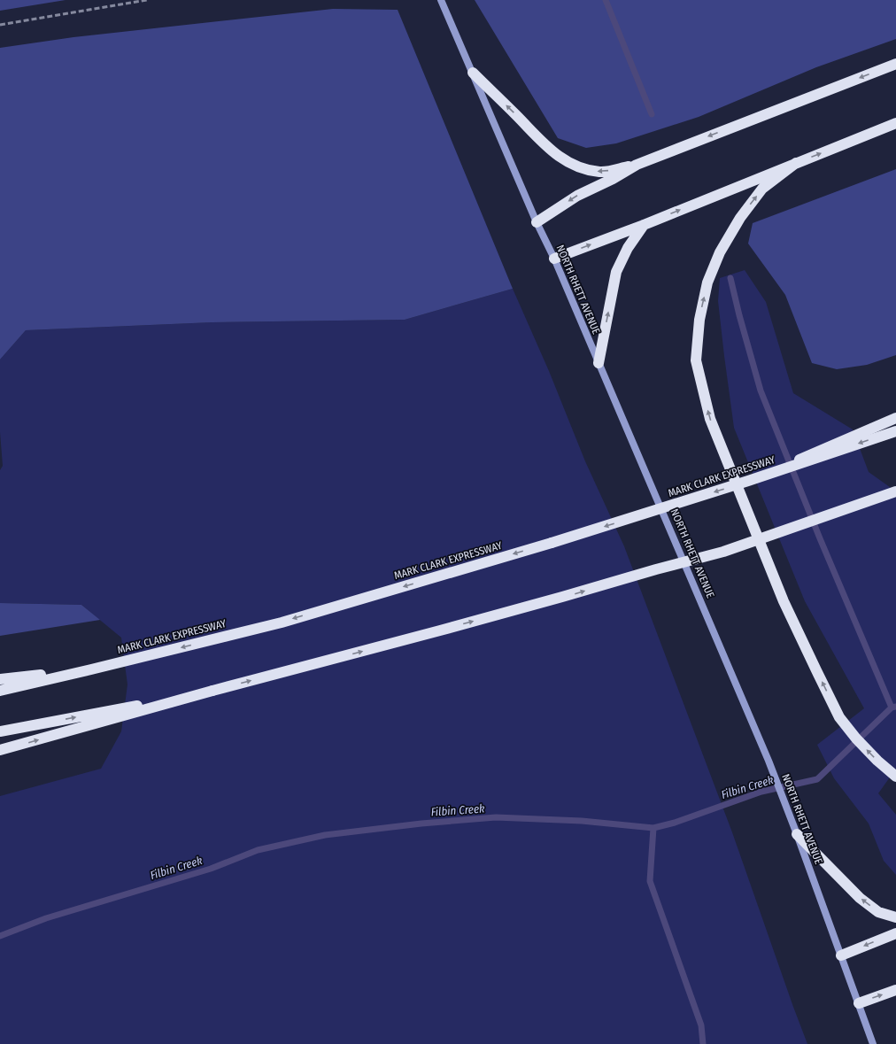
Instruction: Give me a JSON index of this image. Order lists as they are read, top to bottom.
{
  "streets": {
    "highway": ["MARK CLARK EXPRESSWAY"],
    "main road": ["NORTH RHETT AVENUE"]
  },
  "water": ["Filbin Creek"]
}
